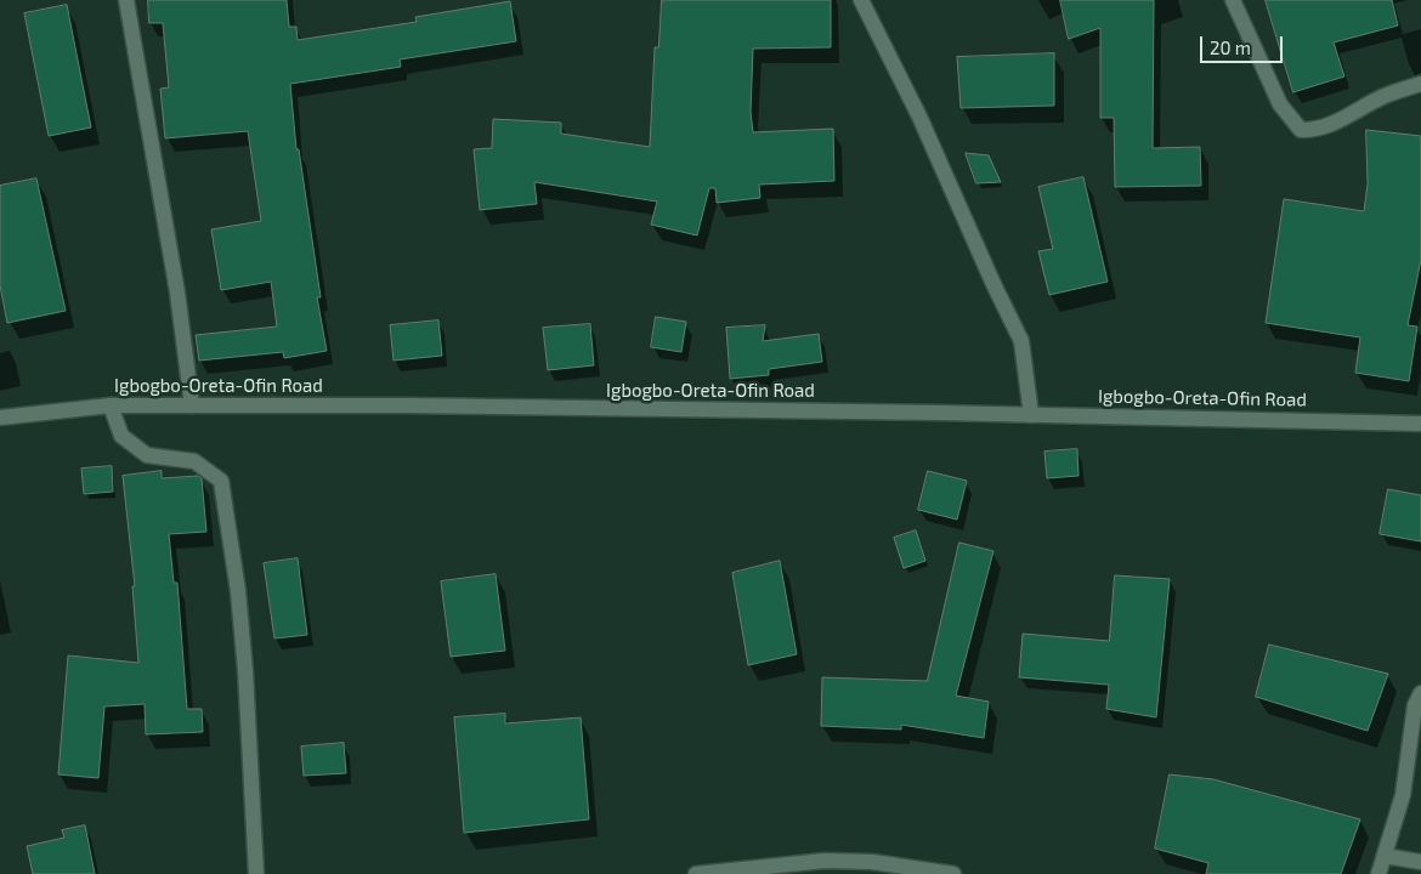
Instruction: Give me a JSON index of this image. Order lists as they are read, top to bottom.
{
  "streets": {
    "street": ["Igbogbo-Oreta-Ofin Road"]
  },
  "scale_bar": "20 m"
}
